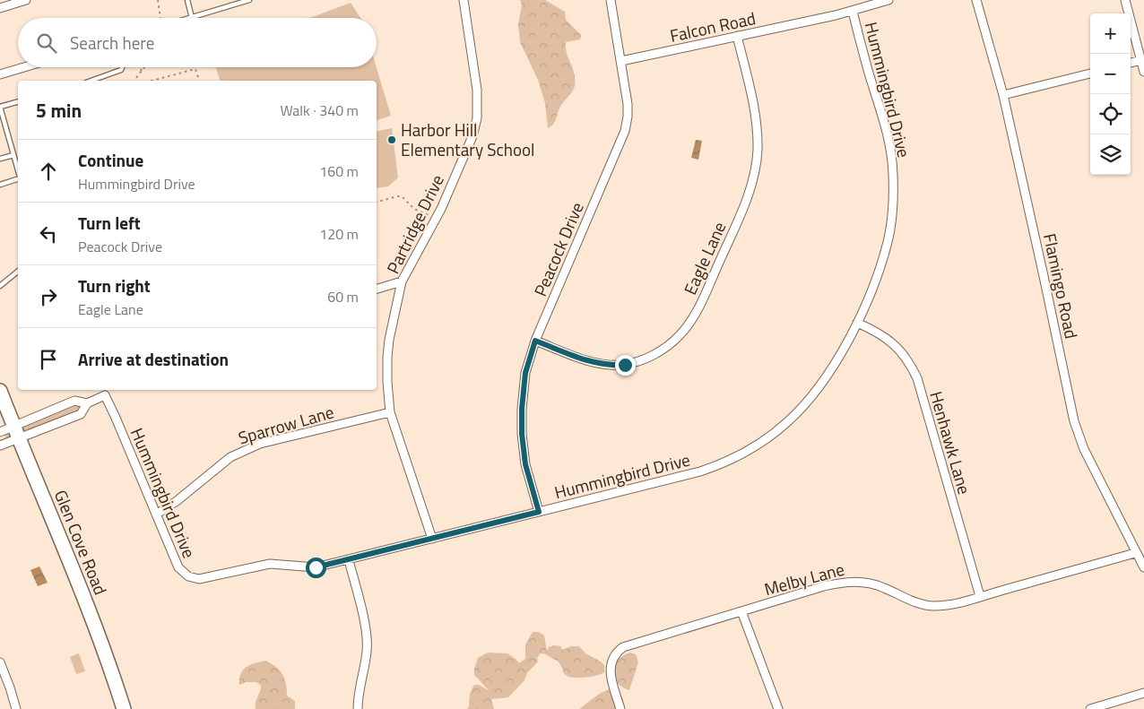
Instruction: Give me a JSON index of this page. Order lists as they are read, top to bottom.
{
  "streets": {
    "main road": ["Glen Cove Road"],
    "street": [
      "Falcon Road",
      "Hummingbird Drive",
      "Partridge Drive",
      "Peacock Drive",
      "Eagle Lane",
      "Flamingo Road",
      "Sparrow Lane",
      "Henhawk Lane",
      "Melby Lane"
    ]
  },
  "crossings": [
    ["Falcon Road", "Hummingbird Drive"],
    ["Falcon Road", "Peacock Drive"],
    ["Falcon Road", "Eagle Lane"],
    ["Hummingbird Drive", "Partridge Drive"],
    ["Hummingbird Drive", "Peacock Drive"],
    ["Hummingbird Drive", "Sparrow Lane"],
    ["Hummingbird Drive", "Henhawk Lane"],
    ["Partridge Drive", "Sparrow Lane"],
    ["Peacock Drive", "Eagle Lane"],
    ["Flamingo Road", "Melby Lane"],
    ["Henhawk Lane", "Melby Lane"]
  ],
  "places": ["Harbor Hill Elementary School"],
  "page": {
    "map_buttons": ["+", "−"],
    "search": "Search here",
    "heading": ["5 min", "Walk · 340 m"],
    "list": [
      ["Continue", "Hummingbird Drive", "160 m"],
      ["Turn left", "Peacock Drive", "120 m"],
      ["Turn right", "Eagle Lane", "60 m"],
      "Arrive at destination"
    ]
  }
}
